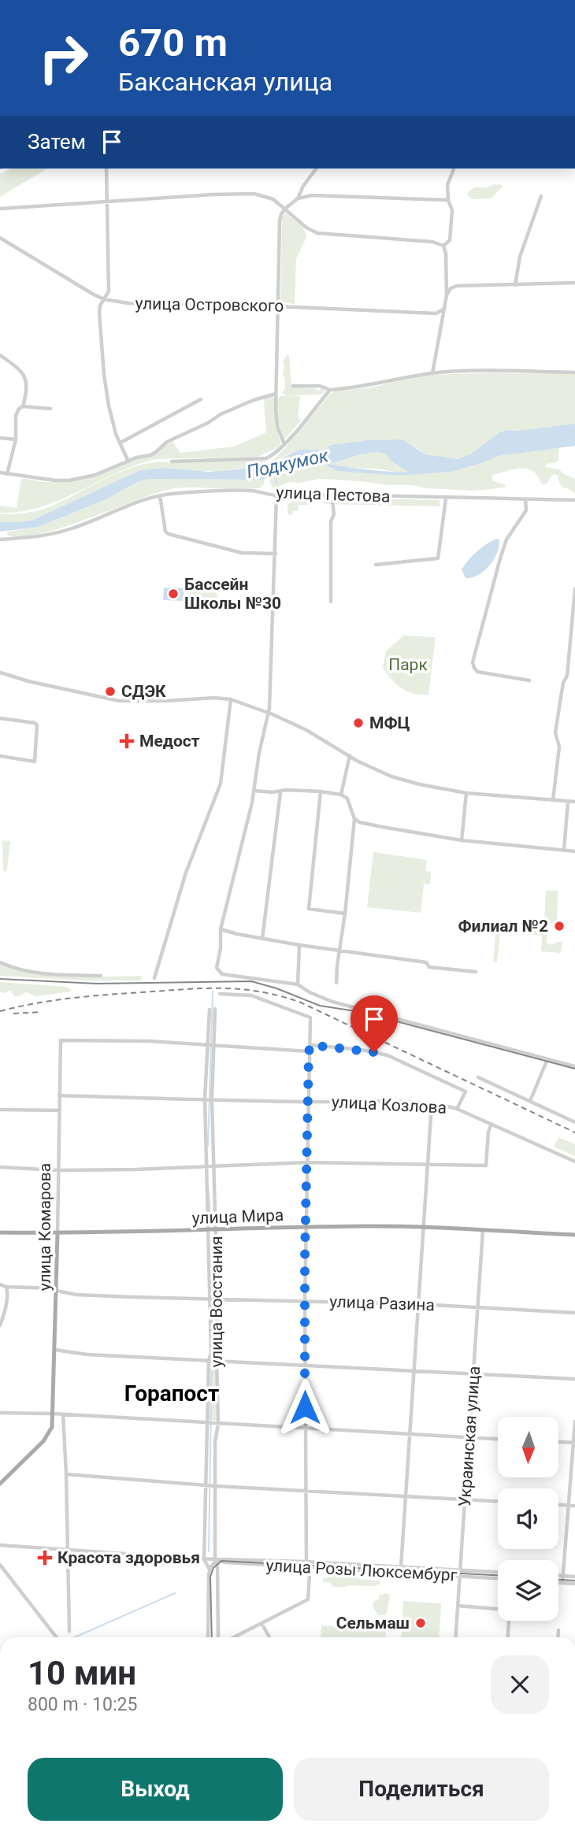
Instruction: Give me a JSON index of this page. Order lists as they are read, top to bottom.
{
  "streets": {
    "main road": ["улица Мира", "улица Комарова"],
    "street": [
      "улица Островского",
      "улица Пестова",
      "улица Козлова",
      "улица Восстания",
      "улица Разина",
      "Украинская улица",
      "улица Розы Люксембург"
    ]
  },
  "crossings": [
    ["улица Козлова", "улица Комарова"],
    ["улица Козлова", "улица Восстания"],
    ["улица Мира", "улица Комарова"],
    ["улица Мира", "улица Восстания"],
    ["улица Мира", "Украинская улица"],
    ["улица Комарова", "улица Восстания"],
    ["улица Комарова", "улица Разина"],
    ["улица Восстания", "улица Разина"],
    ["улица Восстания", "улица Розы Люксембург"],
    ["улица Разина", "Украинская улица"],
    ["Украинская улица", "улица Розы Люксембург"]
  ],
  "districts": ["Горапост"],
  "water": ["Подкумок"],
  "parks": ["Парк"],
  "places": {
    "other": [
      "Бассейн Школы №30",
      "СДЭК",
      "МФЦ",
      "Филиал №2",
      "Сельмаш"
    ],
    "health": ["Медост", "Красота здоровья"]
  },
  "north": "bottom",
  "page": {
    "turn": ["670 m", "Баксанская улица"],
    "then": "Затем",
    "heading": ["10 мин", "800 m · 10:25"],
    "buttons": ["Выход", "Поделиться"]
  }
}
